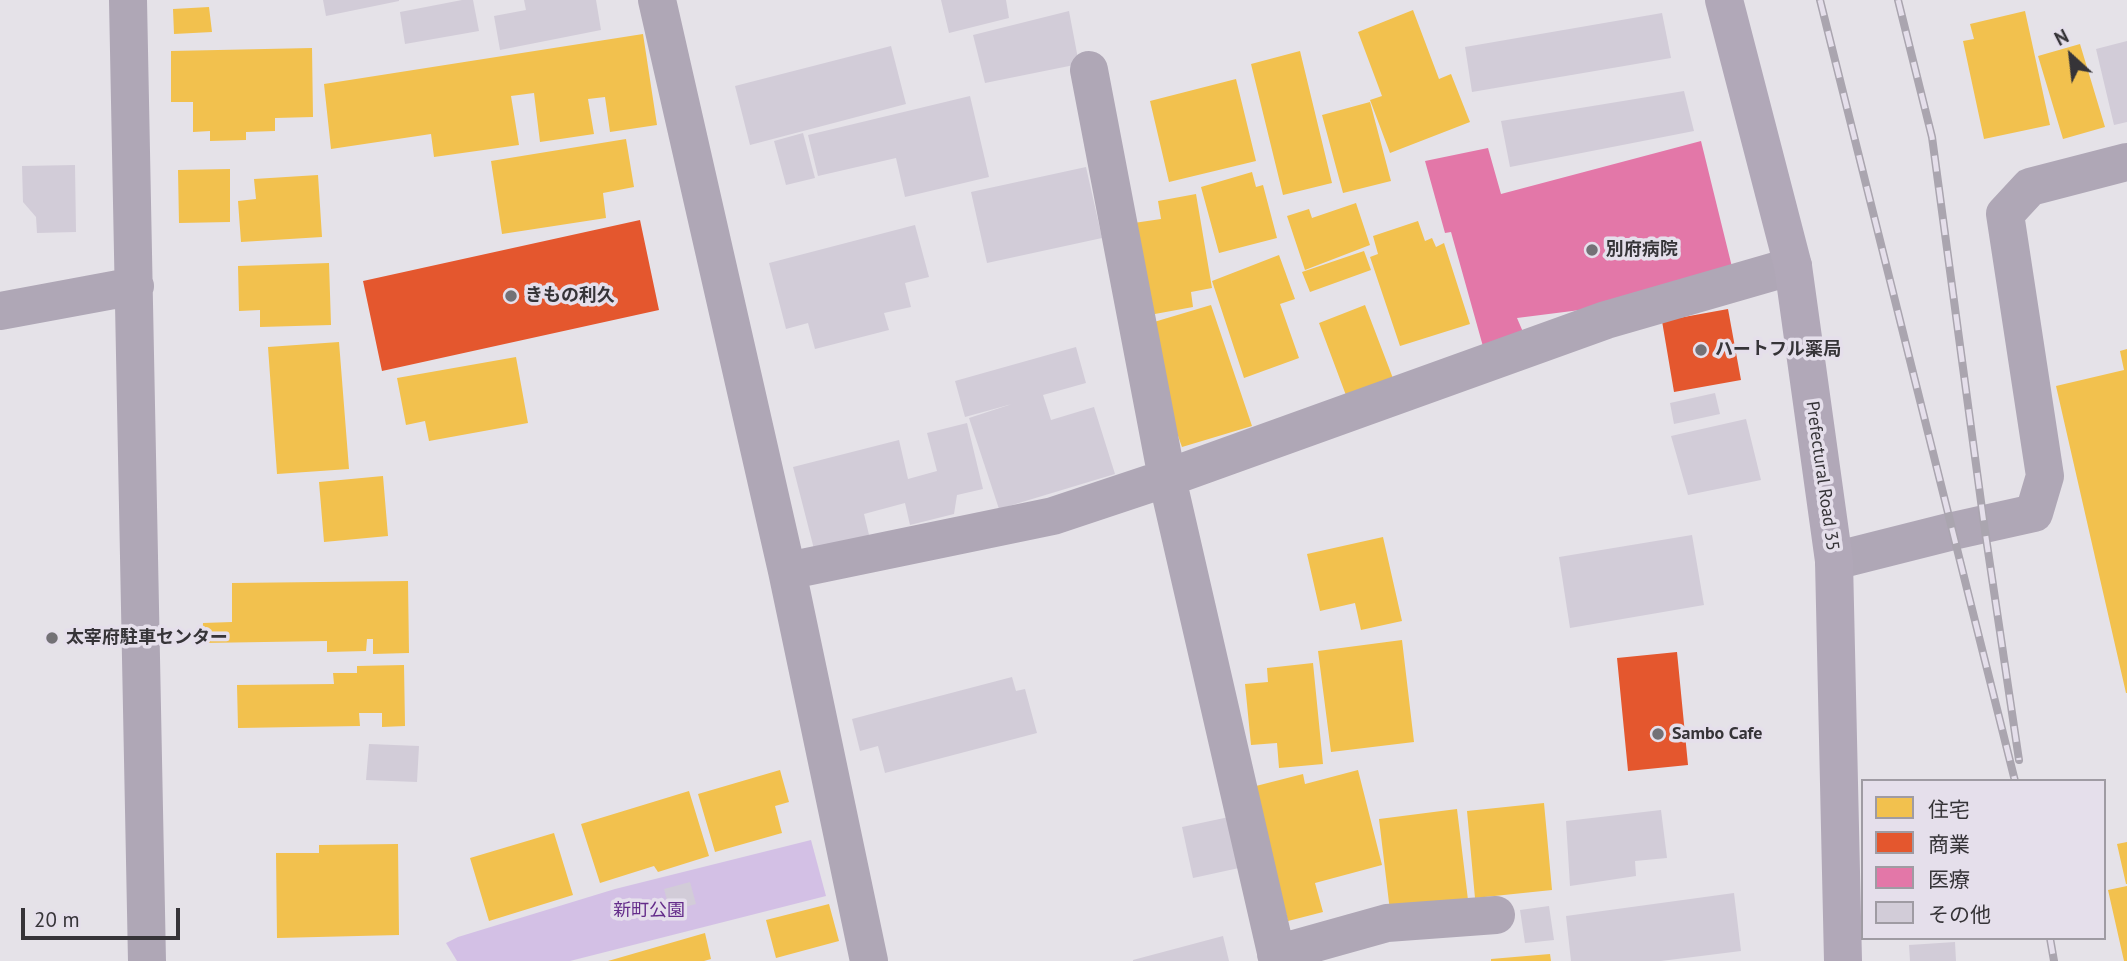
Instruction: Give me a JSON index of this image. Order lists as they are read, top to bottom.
{
  "streets": {
    "main road": ["Prefectural Road 35"]
  },
  "parks": ["新町公園"],
  "places": [
    "別府病院",
    "きもの利久",
    "ハートフル薬局",
    "太宰府駐車センター",
    "Sambo Cafe"
  ],
  "legend": [
    "住宅",
    "商業",
    "医療",
    "その他"
  ],
  "scale_bar": "20 m",
  "north": "top left"
}
